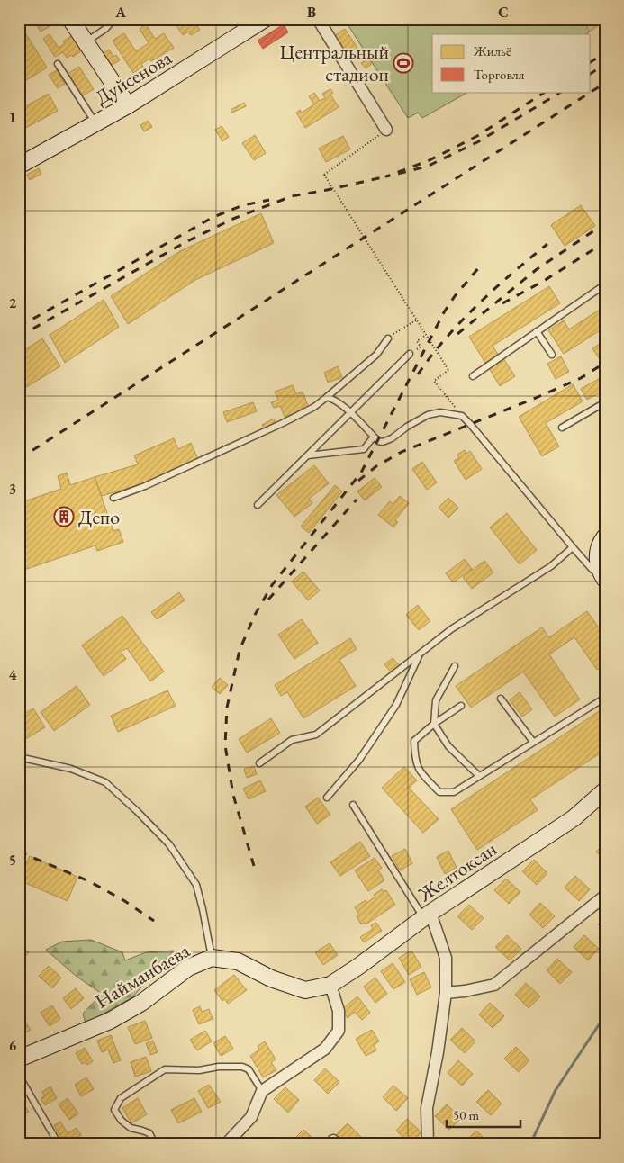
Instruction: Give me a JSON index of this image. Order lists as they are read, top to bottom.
{
  "streets": {
    "main road": ["Дуйсенова", "Желтоксан", "Найманбаева"]
  },
  "crossings": [
    ["Желтоксан", "Найманбаева"]
  ],
  "places": {
    "sports": ["Центральный стадион"],
    "building": ["Депо"]
  },
  "legend": ["Жильё", "Торговля"],
  "scale_bar": "50 m",
  "grid": {
    "columns": ["A", "B", "C"],
    "rows": [
      "1",
      "2",
      "3",
      "4",
      "5",
      "6"
    ]
  }
}
